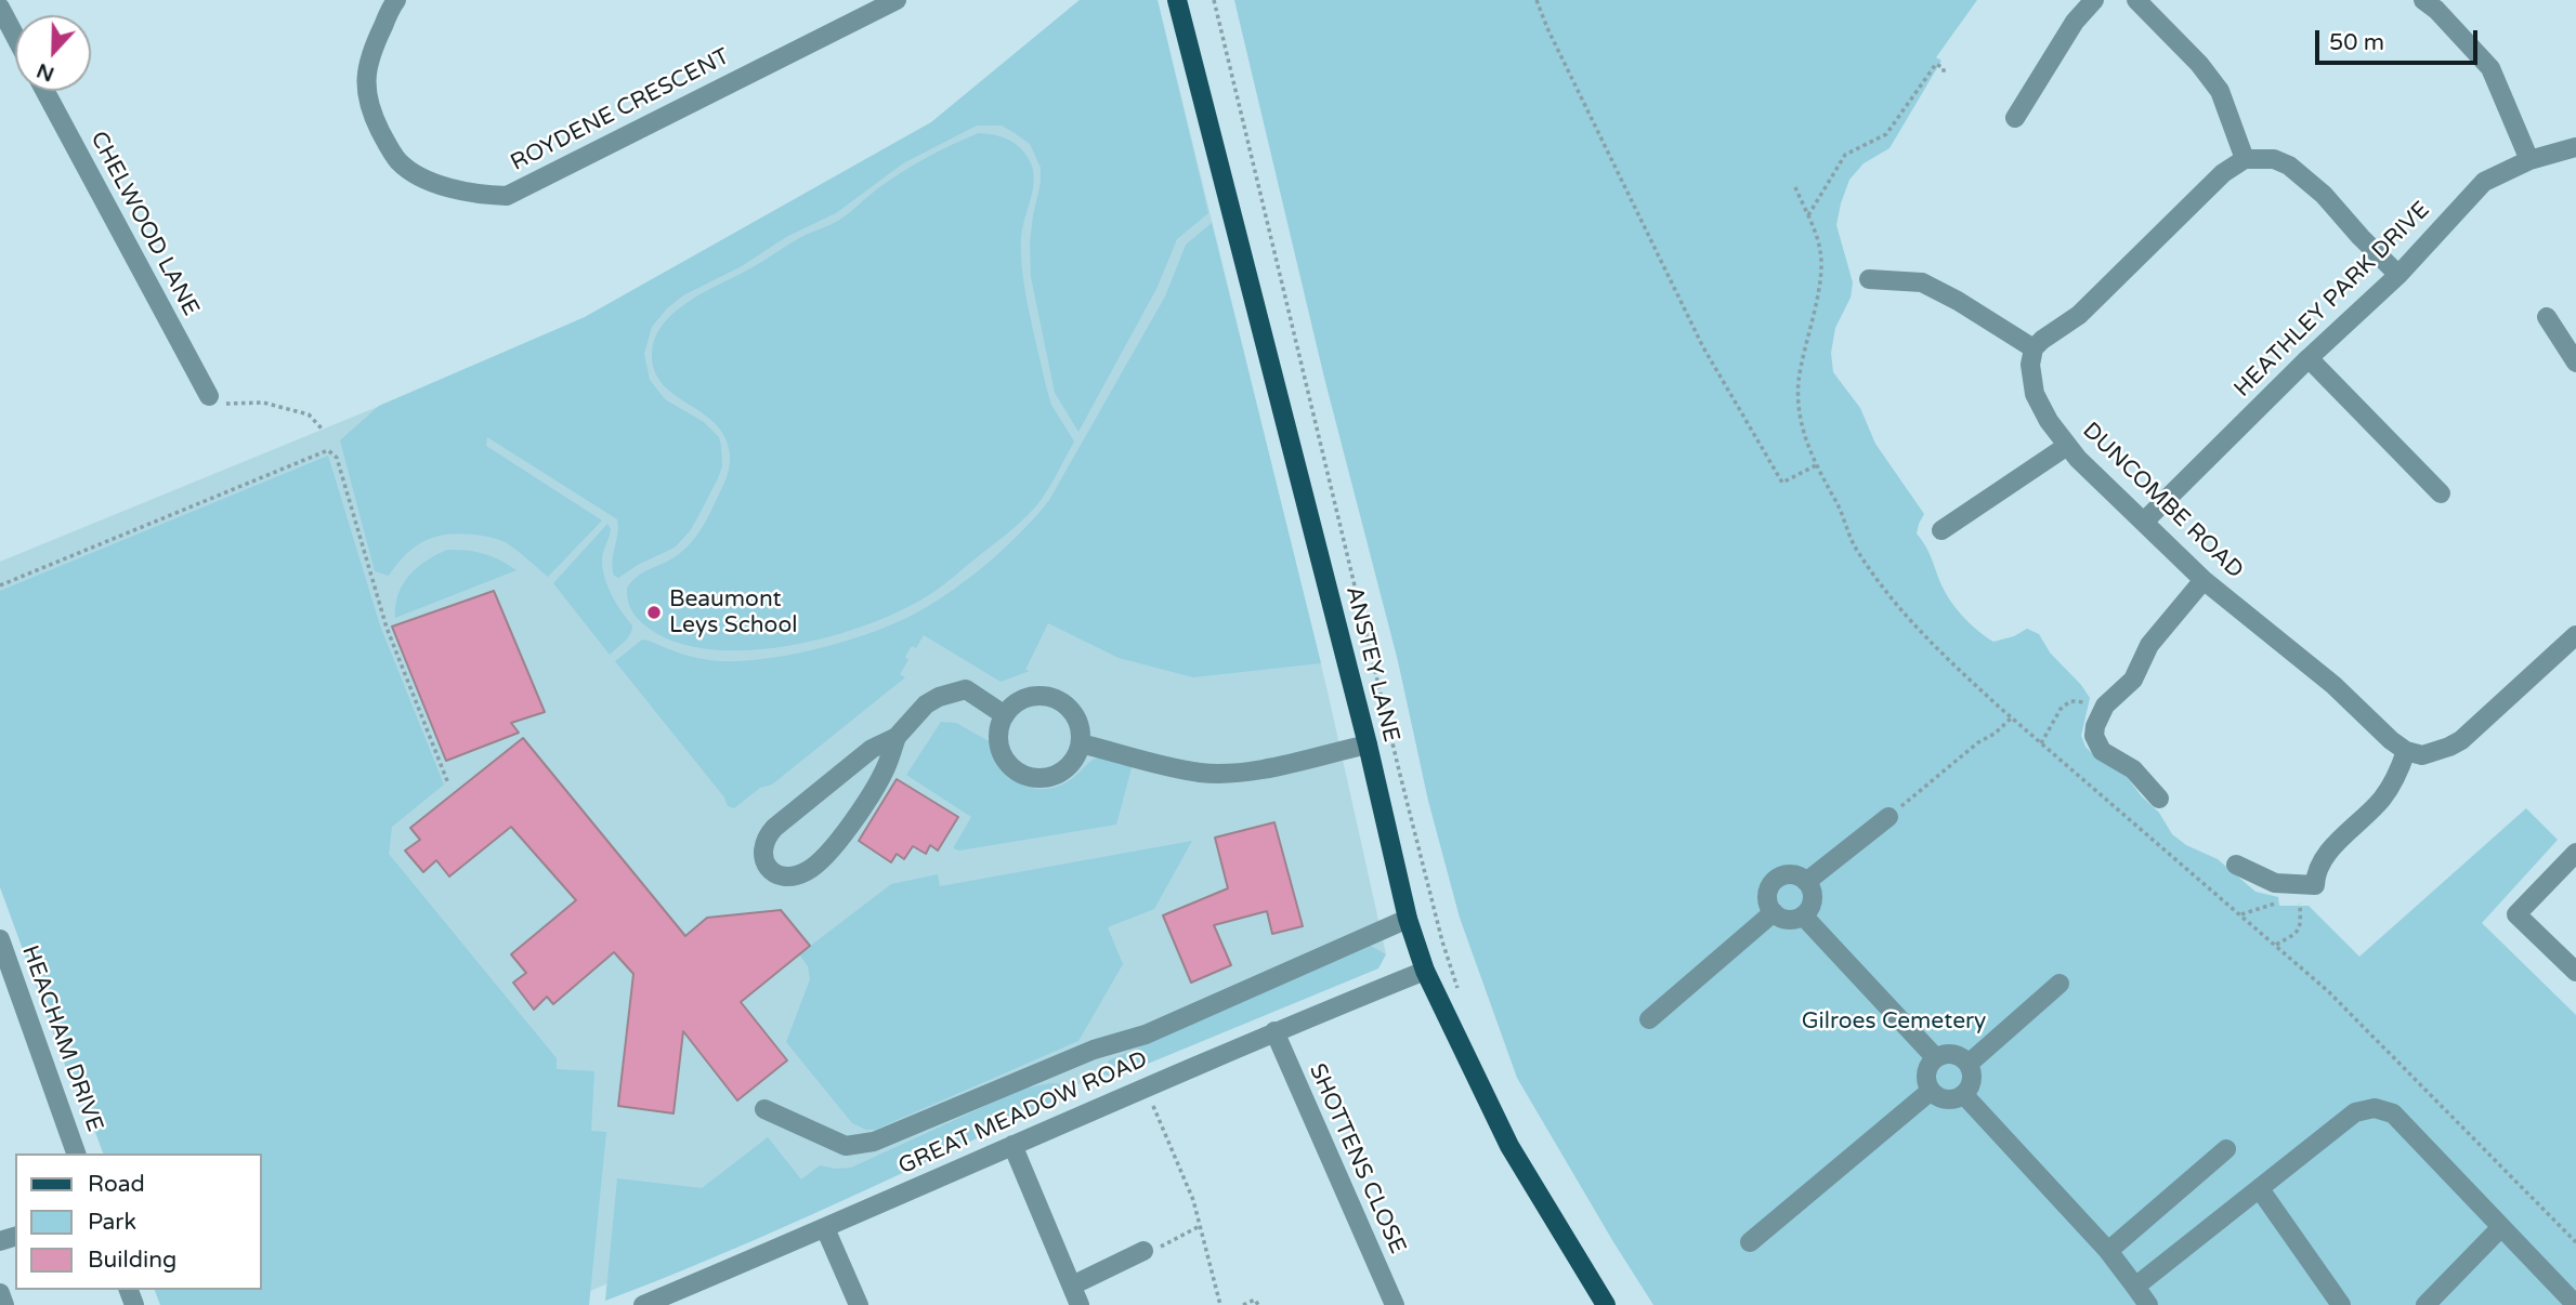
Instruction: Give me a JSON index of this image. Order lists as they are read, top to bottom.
{
  "streets": {
    "main road": ["ANSTEY LANE"],
    "street": [
      "ROYDENE CRESCENT",
      "CHELWOOD LANE",
      "HEATHLEY PARK DRIVE",
      "DUNCOMBE ROAD",
      "HEACHAM DRIVE",
      "GREAT MEADOW ROAD",
      "SHOTTENS CLOSE"
    ]
  },
  "crossings": [
    ["HEATHLEY PARK DRIVE", "DUNCOMBE ROAD"],
    ["ANSTEY LANE", "GREAT MEADOW ROAD"],
    ["GREAT MEADOW ROAD", "SHOTTENS CLOSE"]
  ],
  "parks": ["Gilroes Cemetery"],
  "places": ["Beaumont Leys School"],
  "legend": ["Road", "Park", "Building"],
  "scale_bar": "50 m",
  "north": "bottom"
}
